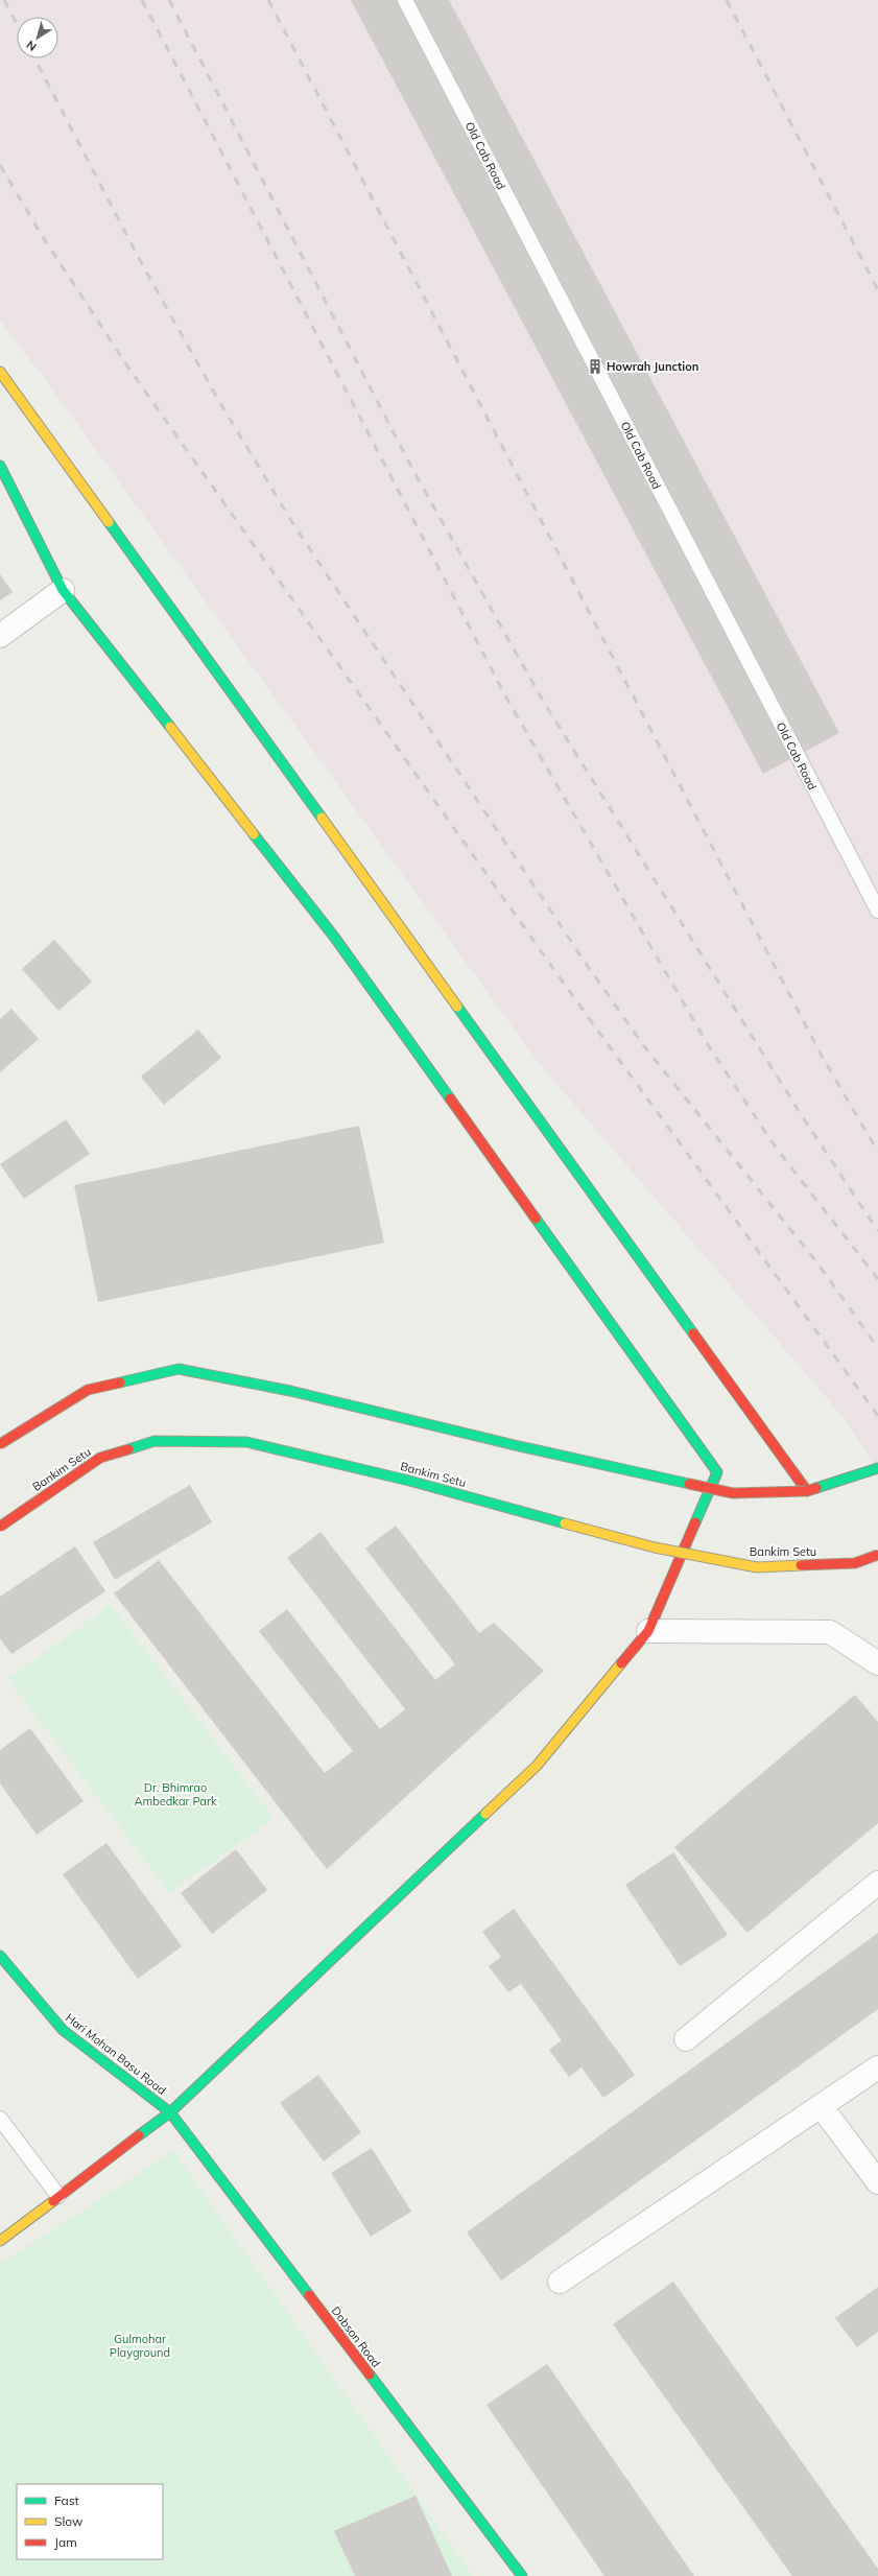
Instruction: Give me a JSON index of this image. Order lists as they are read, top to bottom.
{
  "streets": {
    "main road": ["Bankim Setu", "Hari Mohan Basu Road", "Dobson Road"],
    "lane": ["Old Cab Road"]
  },
  "crossings": [
    ["Hari Mohan Basu Road", "Dobson Road"]
  ],
  "parks": ["Dr. Bhimrao Ambedkar Park", "Gulmohar Playground"],
  "places": {
    "building": ["Howrah Junction"]
  },
  "legend": ["Fast", "Slow", "Jam"],
  "north": "bottom left"
}
